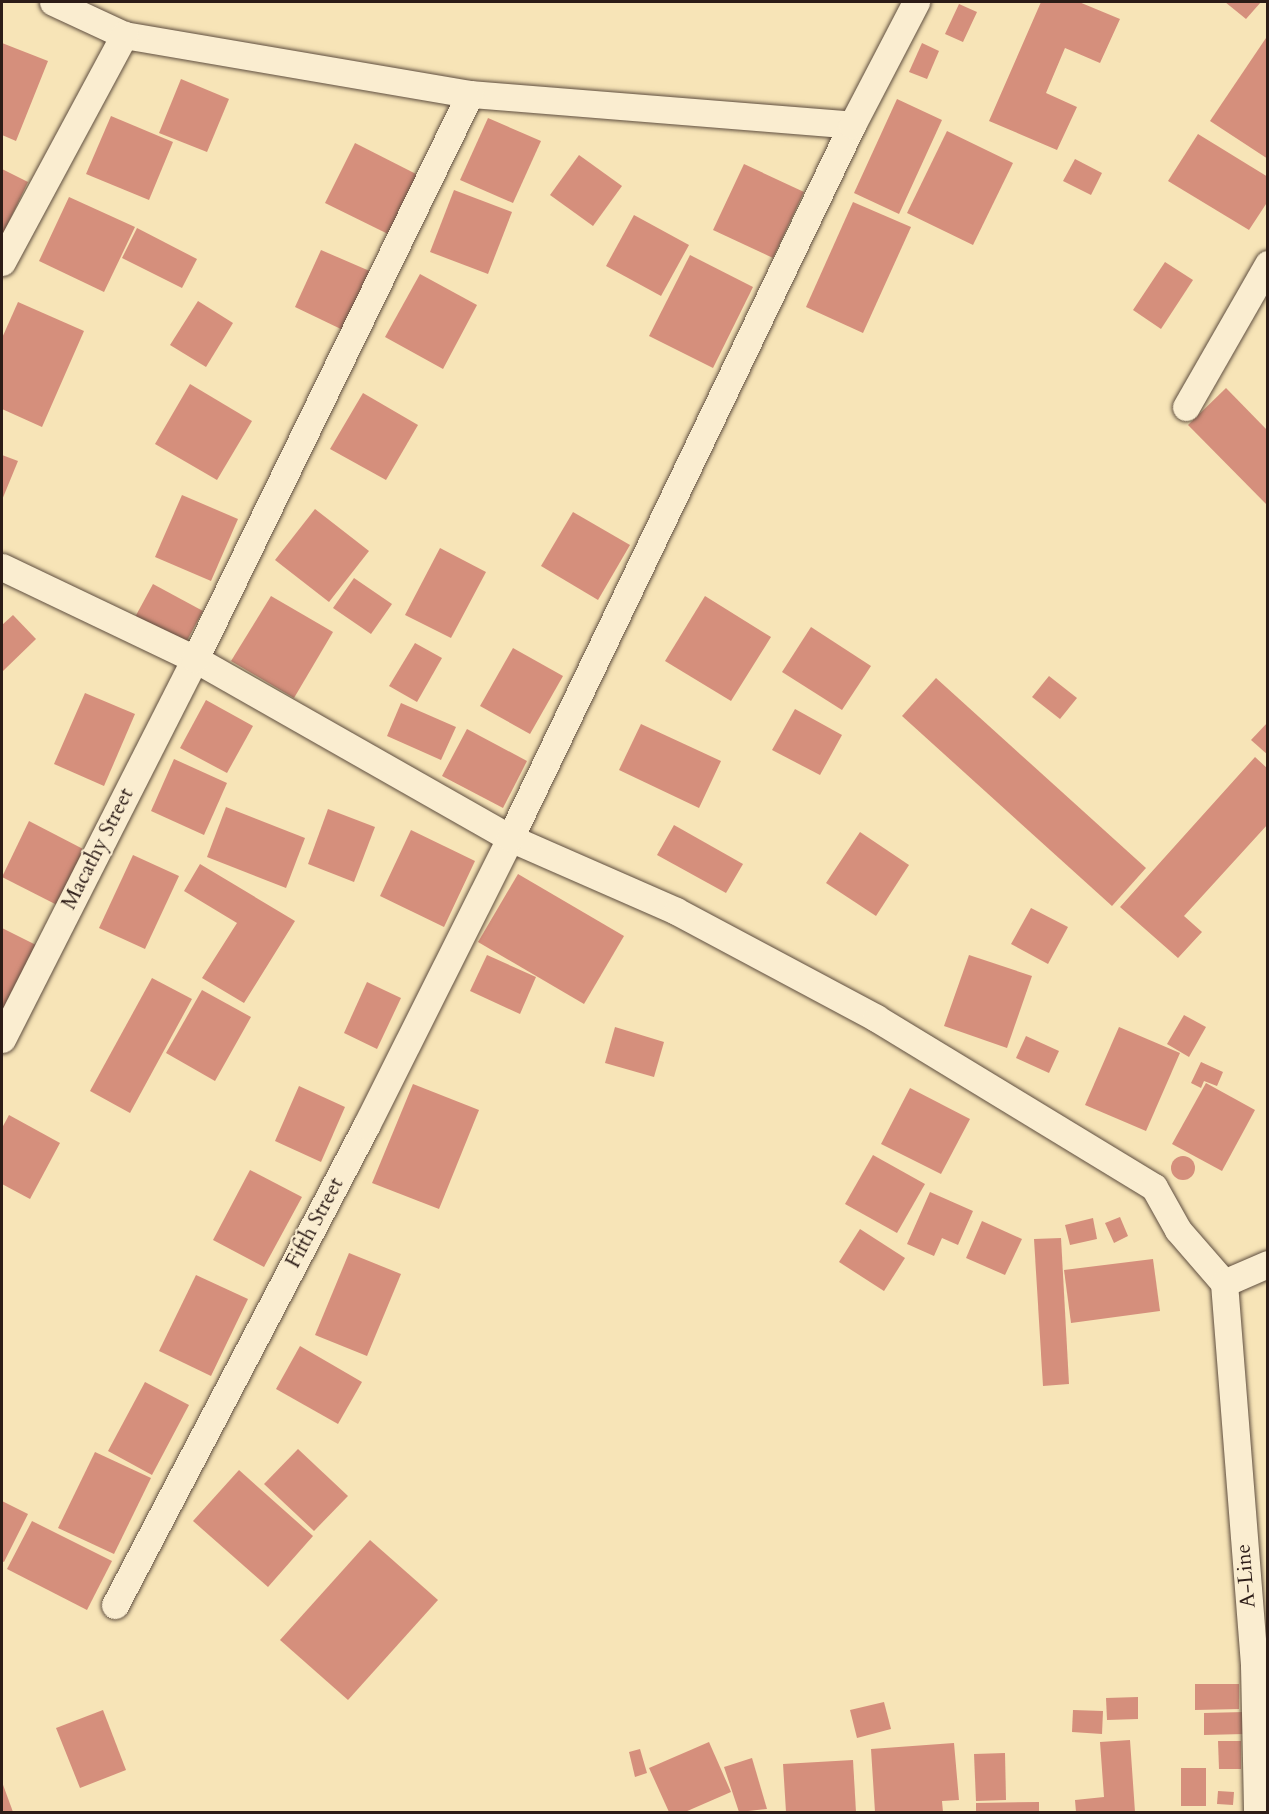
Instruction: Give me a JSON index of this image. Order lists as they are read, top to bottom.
{
  "streets": {
    "street": ["Macathy Street", "Fifth Street", "A-Line"]
  }
}
